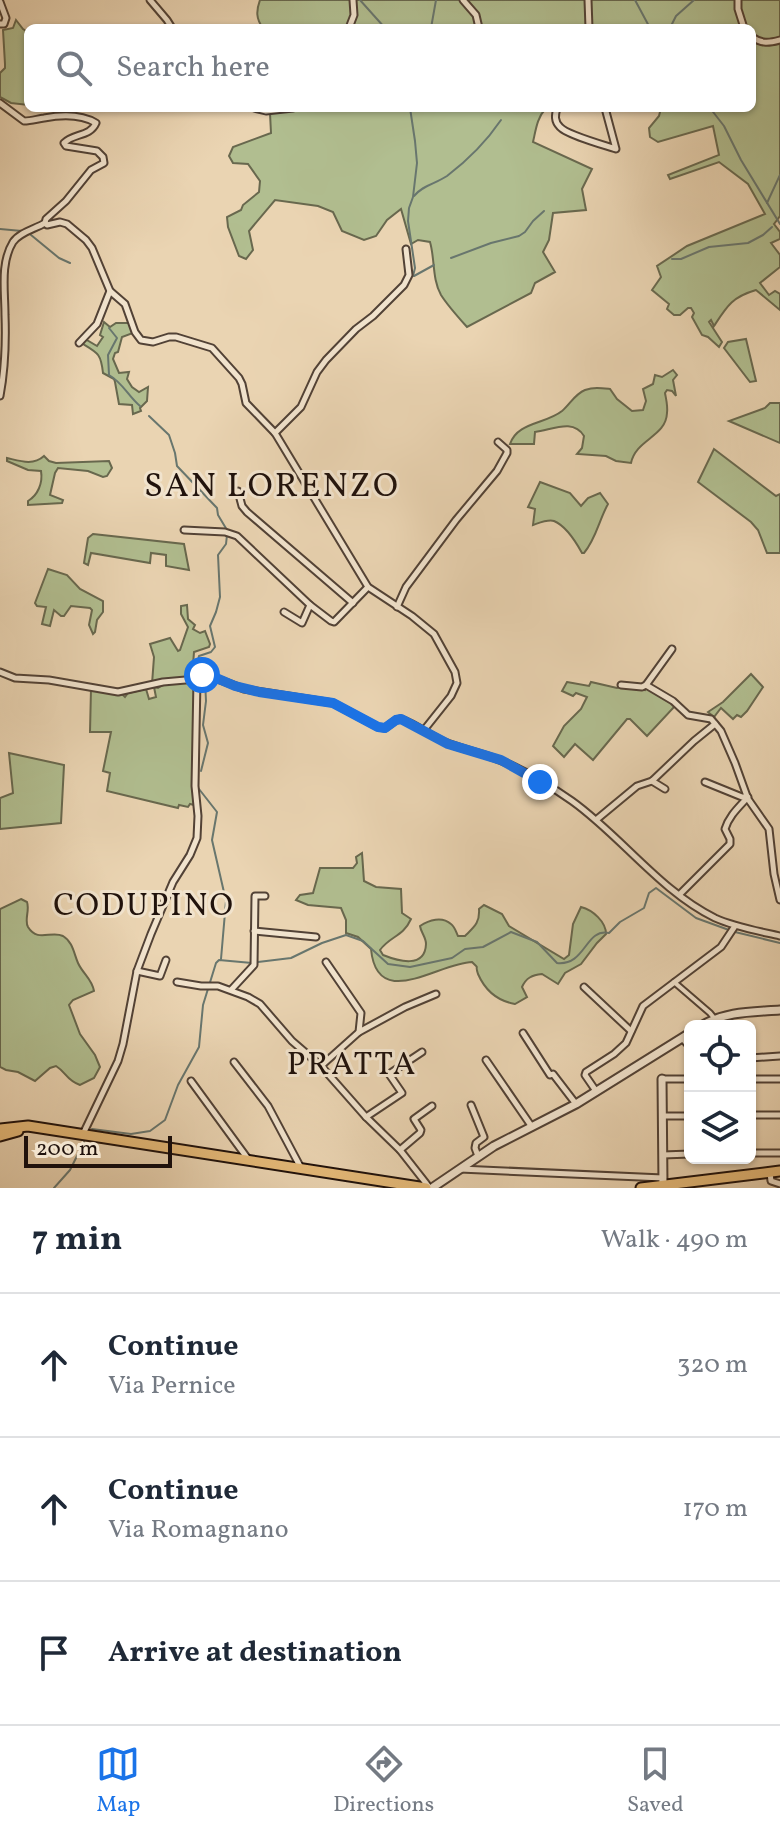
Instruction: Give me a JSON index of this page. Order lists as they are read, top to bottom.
{
  "districts": ["SAN LORENZO", "CODUPINO", "PRATTA"],
  "scale_bar": "200 m",
  "page": {
    "search": "Search here",
    "scale": "200 m",
    "heading": ["7 min", "Walk · 490 m"],
    "list": [
      ["Continue", "Via Pernice", "320 m"],
      ["Continue", "Via Romagnano", "170 m"],
      "Arrive at destination"
    ],
    "nav": ["Map", "Directions", "Saved"]
  }
}
